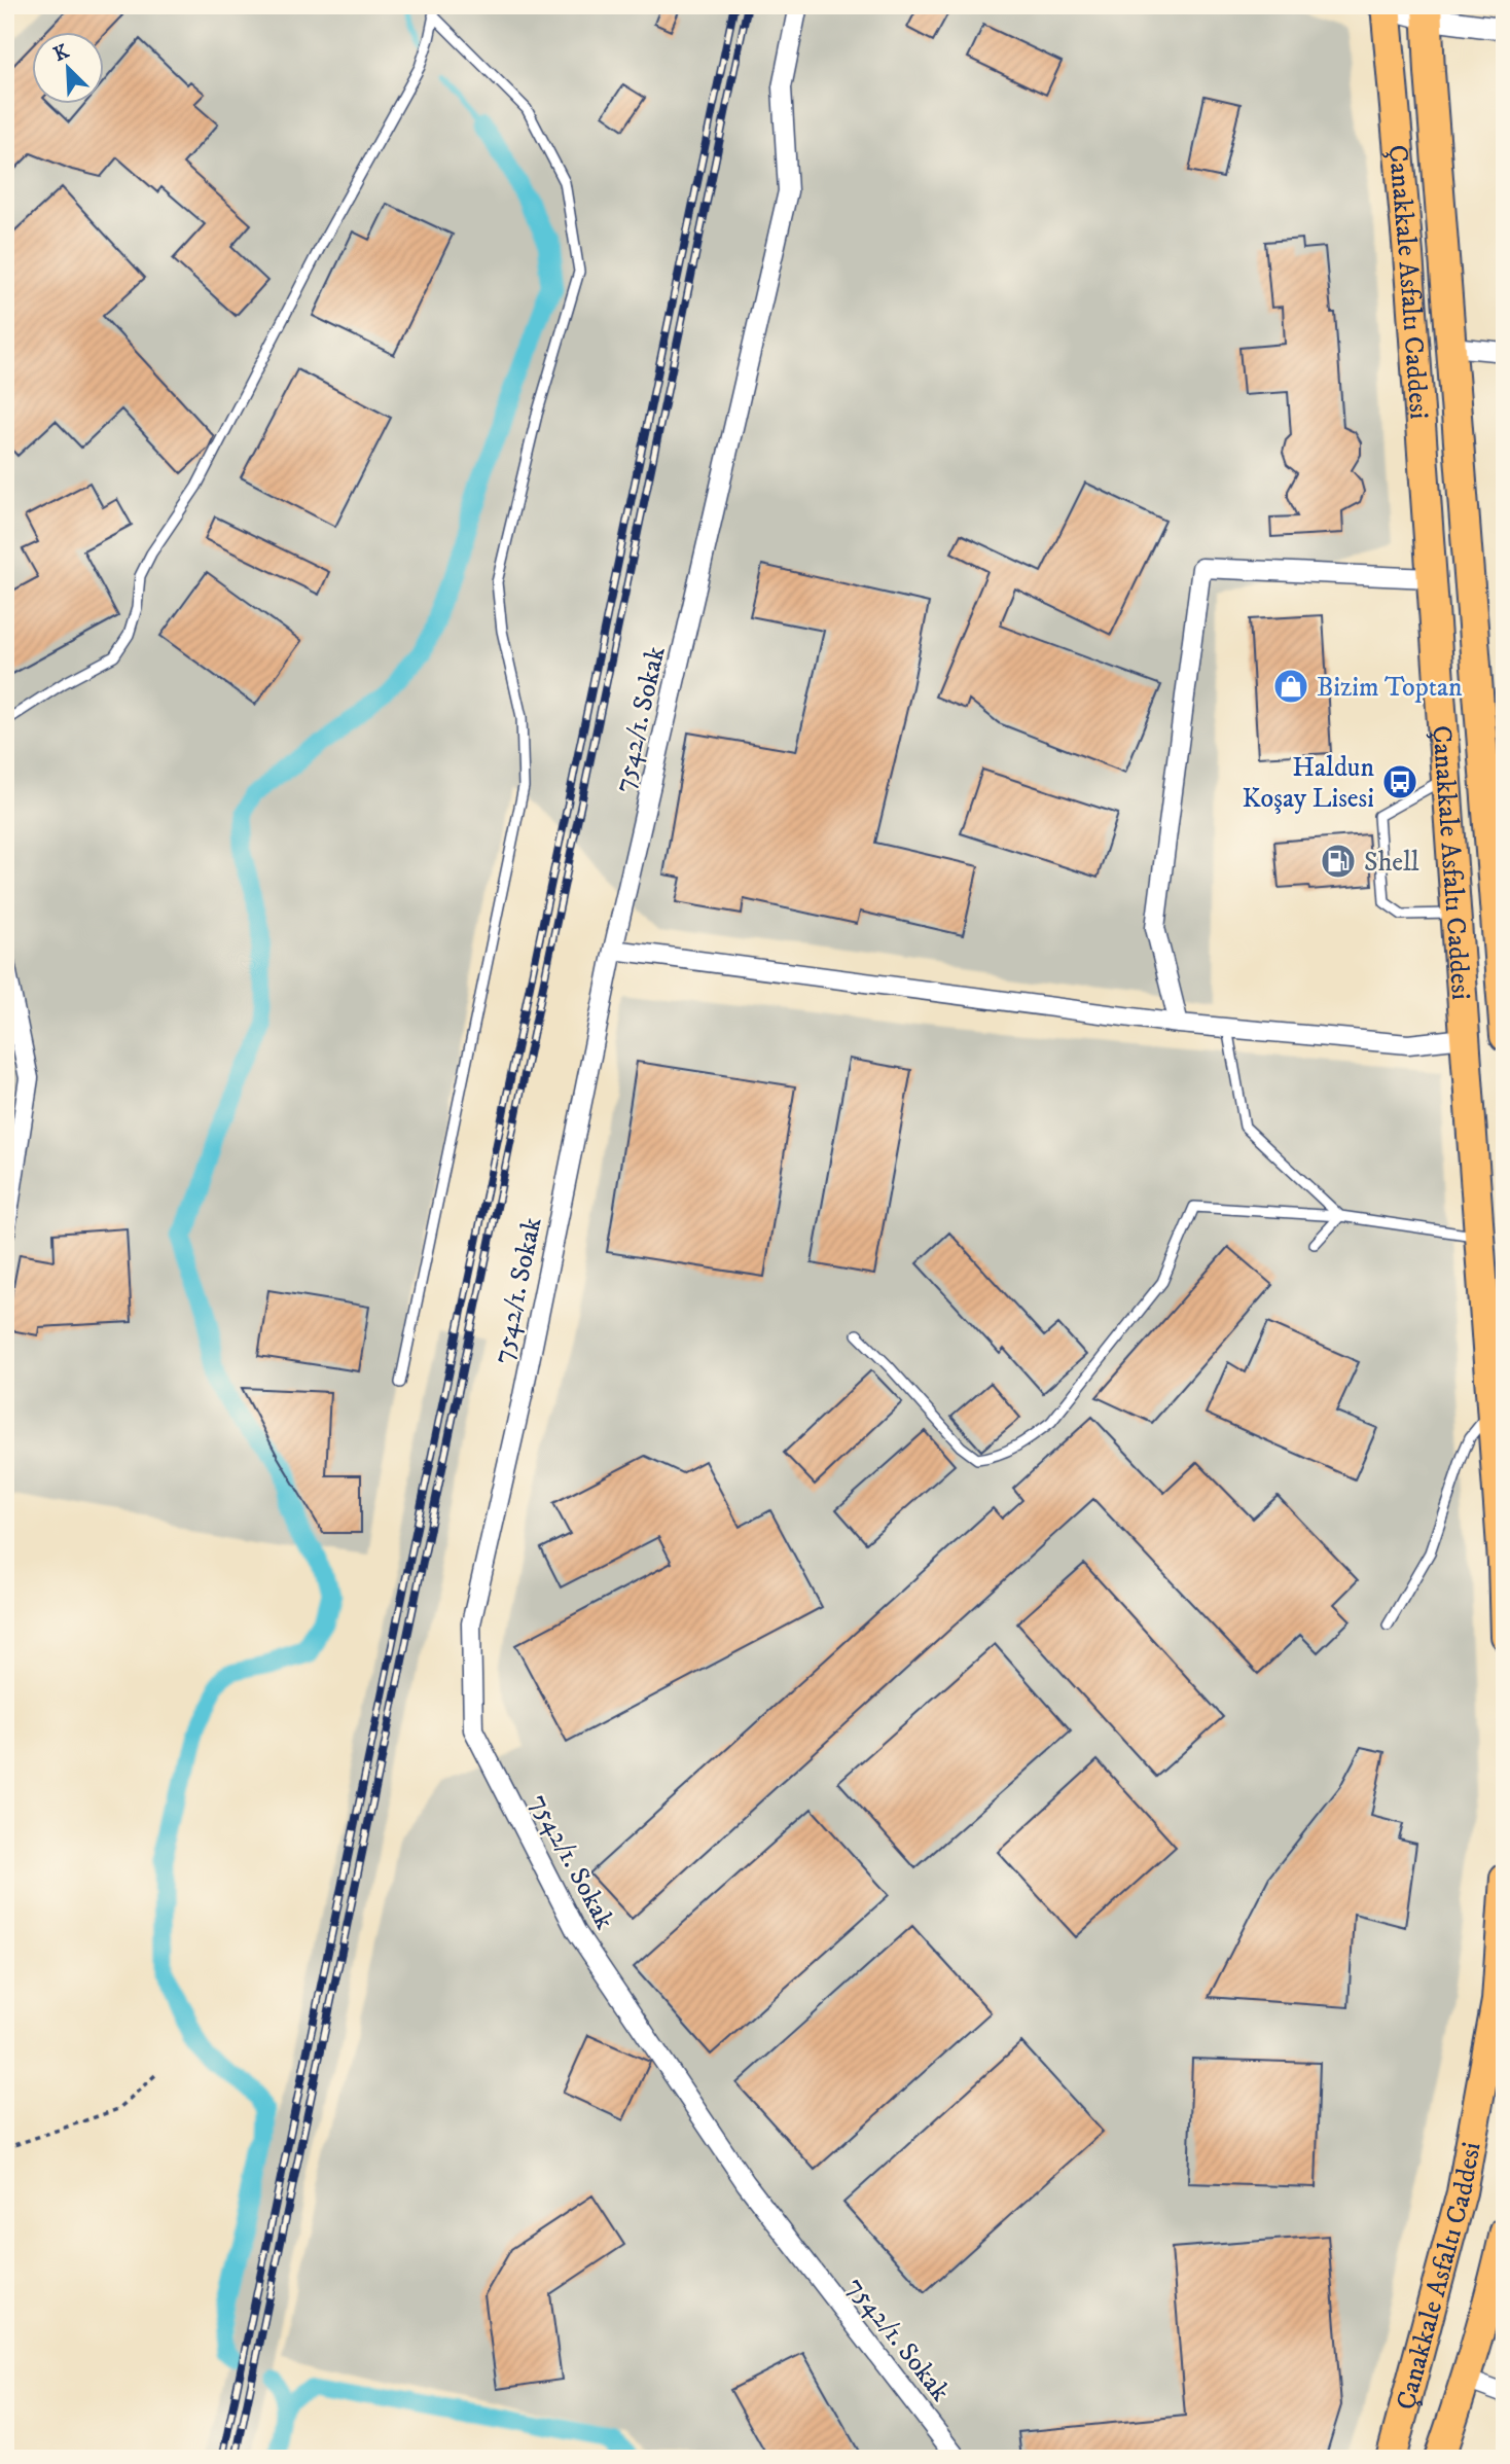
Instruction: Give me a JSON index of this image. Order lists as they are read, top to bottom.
{
  "streets": {
    "highway": ["Çanakkale Asfaltı Caddesi"],
    "street": ["7542/1. Sokak"]
  },
  "places": {
    "shop": ["Bizim Toptan"],
    "bus stop": ["Haldun Koşay Lisesi"],
    "fuel station": ["Shell"]
  },
  "north": "top left"
}
